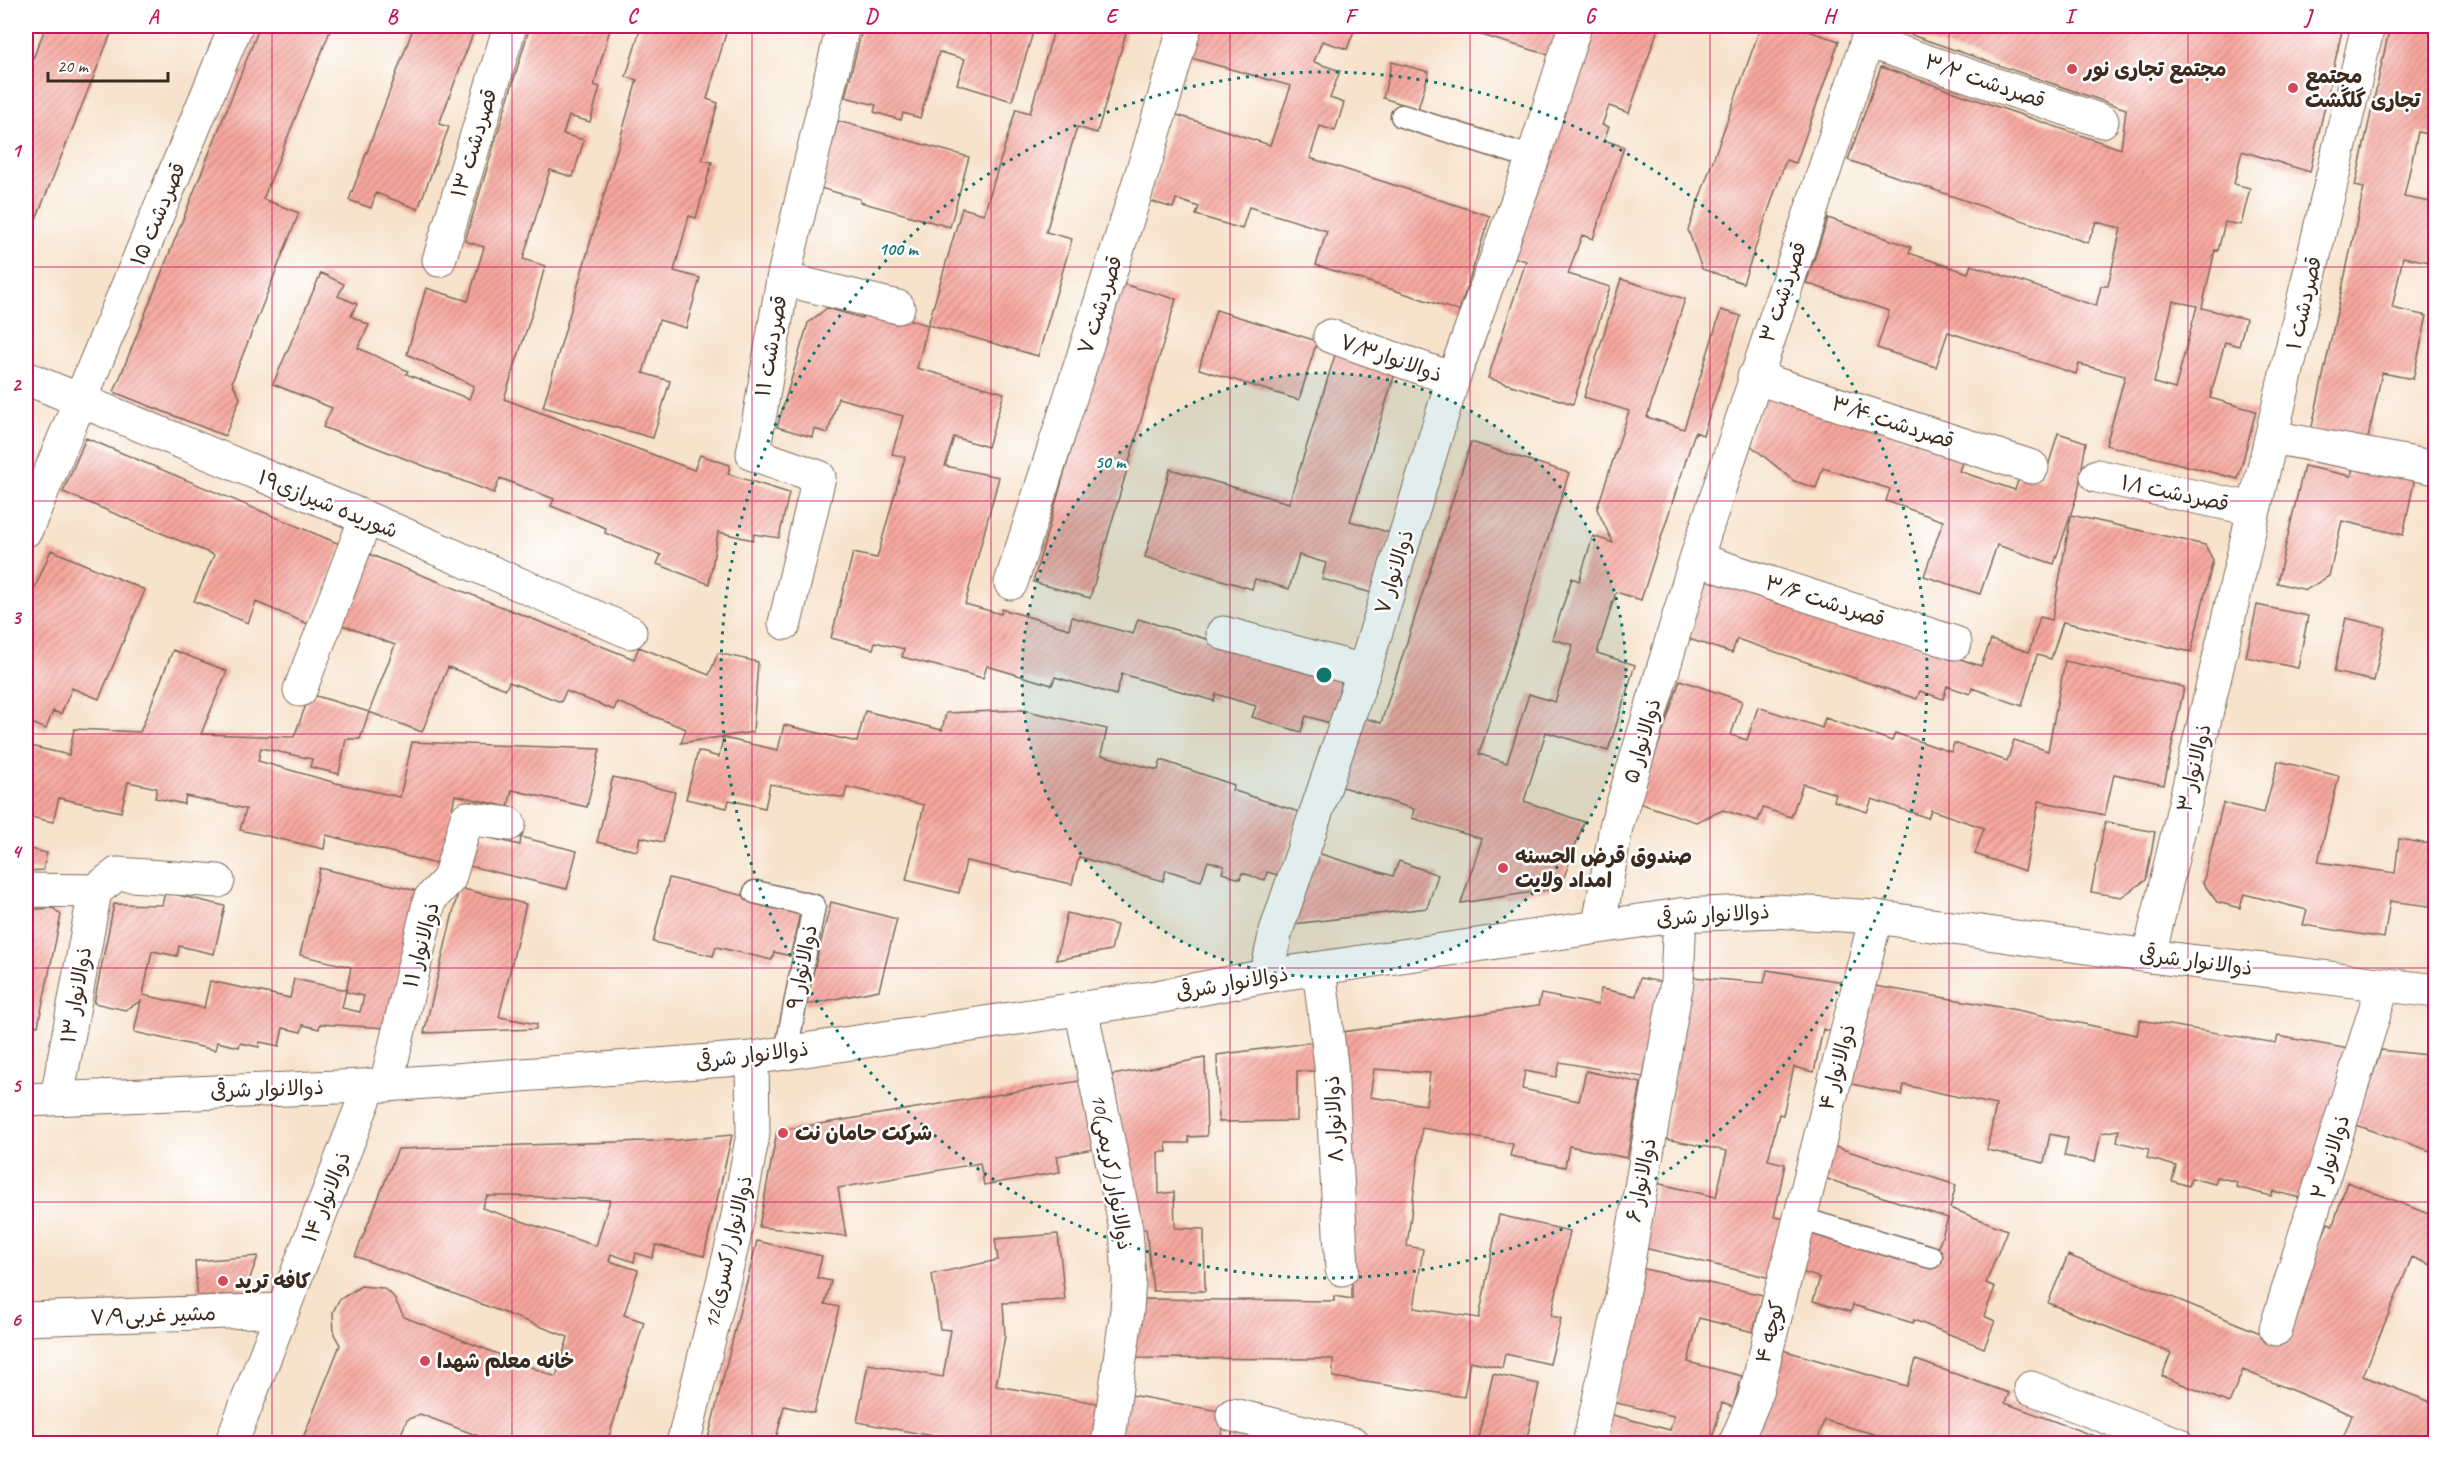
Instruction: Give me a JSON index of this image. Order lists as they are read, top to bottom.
{
  "streets": {
    "street": [
      "قصردشت ۳/۲",
      "قصردشت ۱۳",
      "قصردشت ۱۵",
      "قصردشت ۳",
      "قصردشت ۱",
      "قصردشت ۷",
      "قصردشت ۱۱",
      "ذوالانوار۷/۳",
      "قصردشت ۳/۴",
      "قصردشت ۱/۱",
      "شوریده شیرازی۱۹",
      "ذوالانوار ۷",
      "قصردشت ۳/۶",
      "ذوالانوار ۵",
      "ذوالانوار ۳",
      "ذوالانوار شرقی",
      "ذوالانوار ۱۱",
      "ذوالانوار ۱۳",
      "ذوالانوار ۴",
      "ذوالانوار ۸",
      "ذوالانوار ۲",
      "10ذوالانوار (کریمی)",
      "ذوالانوار ۶",
      "ذوالانوار ۱۴",
      "12ذوالانوار (کسری)",
      "۷/۹مشیر غربی",
      "کوچه ۴"
    ],
    "lane": ["ذوالانوار ۹"]
  },
  "crossings": [
    ["قصردشت ۳/۲", "قصردشت ۳"],
    ["قصردشت ۱۵", "شوریده شیرازی۱۹"],
    ["قصردشت ۳", "قصردشت ۳/۴"],
    ["قصردشت ۳", "قصردشت ۳/۶"],
    ["قصردشت ۳", "ذوالانوار ۵"],
    ["قصردشت ۱", "قصردشت ۱/۱"],
    ["قصردشت ۱", "ذوالانوار ۳"],
    ["ذوالانوار۷/۳", "ذوالانوار ۷"],
    ["ذوالانوار ۷", "ذوالانوار شرقی"],
    ["قصردشت ۳/۶", "ذوالانوار ۵"],
    ["ذوالانوار ۵", "ذوالانوار شرقی"],
    ["ذوالانوار ۳", "ذوالانوار شرقی"],
    ["ذوالانوار شرقی", "ذوالانوار ۱۱"],
    ["ذوالانوار شرقی", "ذوالانوار ۹"],
    ["ذوالانوار شرقی", "ذوالانوار ۱۳"],
    ["ذوالانوار شرقی", "ذوالانوار ۴"],
    ["ذوالانوار شرقی", "ذوالانوار ۸"],
    ["ذوالانوار شرقی", "ذوالانوار ۲"],
    ["ذوالانوار شرقی", "10ذوالانوار (کریمی)"],
    ["ذوالانوار شرقی", "ذوالانوار ۶"],
    ["ذوالانوار شرقی", "ذوالانوار ۱۴"],
    ["ذوالانوار شرقی", "12ذوالانوار (کسری)"],
    ["ذوالانوار ۱۱", "ذوالانوار ۱۴"],
    ["ذوالانوار ۴", "کوچه ۴"],
    ["ذوالانوار ۱۴", "۷/۹مشیر غربی"]
  ],
  "places": [
    "مجتمع تجاری نور",
    "مجتمع تجاری گلگشت",
    "صندوق قرض الحسنه امداد ولایت",
    "شرکت حامان نت",
    "کافه ترید",
    "خانه معلم شهدا"
  ],
  "scale_bar": "20 m",
  "grid": {
    "columns": [
      "A",
      "B",
      "C",
      "D",
      "E",
      "F",
      "G",
      "H",
      "I",
      "J"
    ],
    "rows": [
      "1",
      "2",
      "3",
      "4",
      "5",
      "6"
    ]
  },
  "rings": ["100 m", "50 m"]
}
